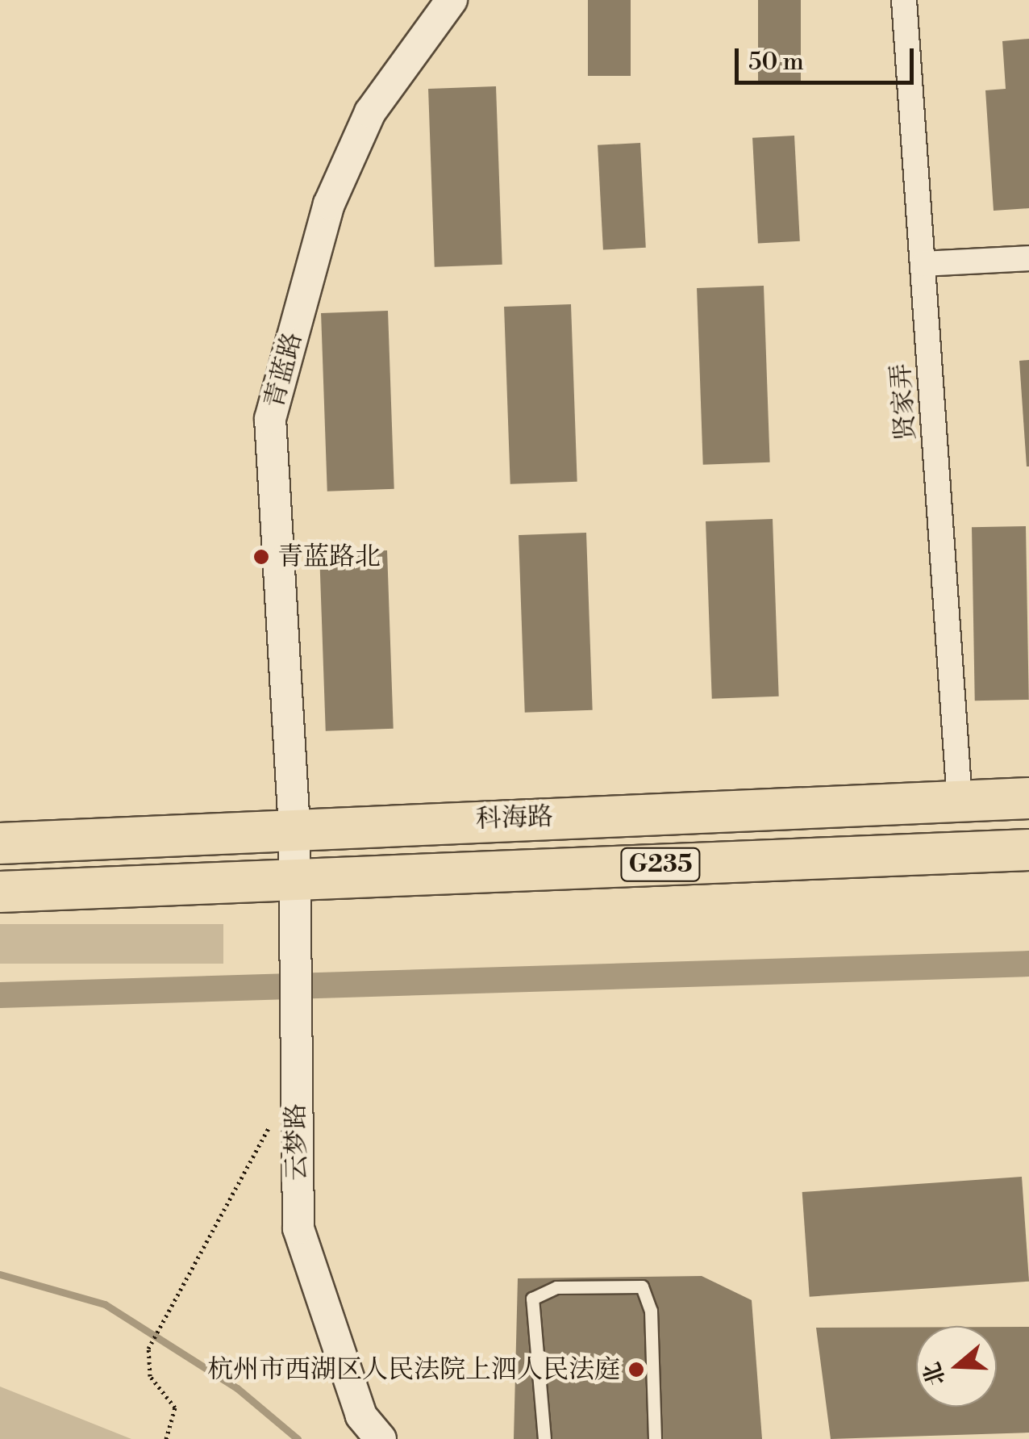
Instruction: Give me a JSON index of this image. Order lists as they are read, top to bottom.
{
  "streets": {
    "highway": ["科海路", "G235"],
    "street": ["青蓝路", "贤家弄", "云梦路"]
  },
  "crossings": [
    ["青蓝路", "科海路"],
    ["青蓝路", "云梦路"],
    ["贤家弄", "科海路"],
    ["科海路", "云梦路"]
  ],
  "places": ["青蓝路北", "杭州市西湖区人民法院上泗人民法庭"],
  "scale_bar": "50 m",
  "north": "left"
}
